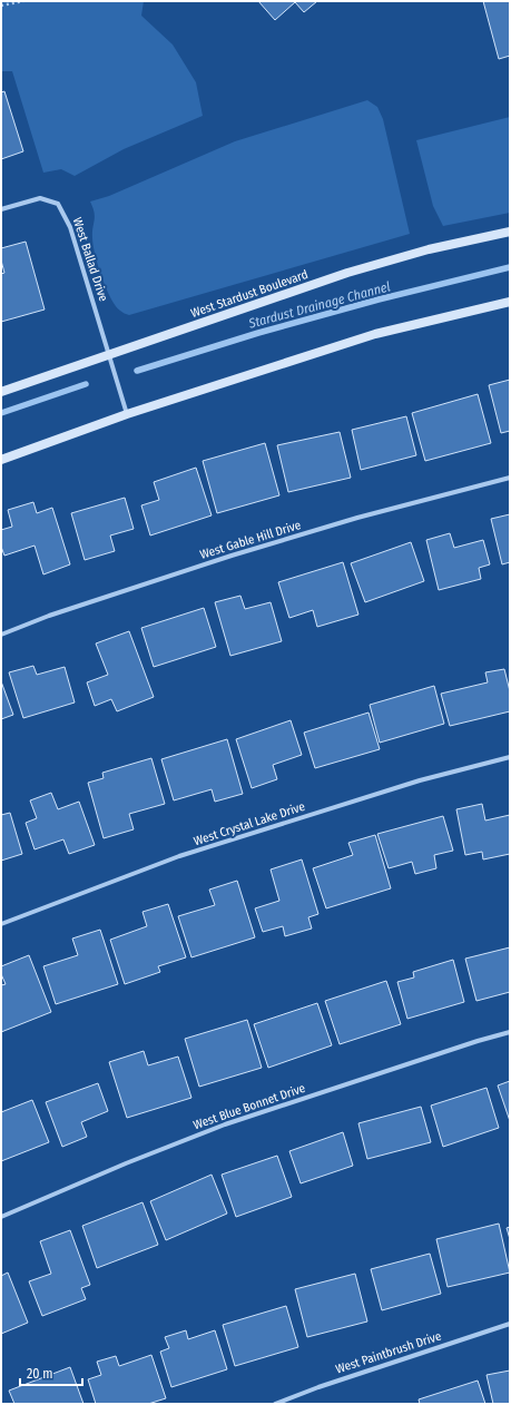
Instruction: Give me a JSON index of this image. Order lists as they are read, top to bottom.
{
  "streets": {
    "street": [
      "West Ballad Drive",
      "West Stardust Boulevard",
      "West Gable Hill Drive",
      "West Crystal Lake Drive",
      "West Blue Bonnet Drive",
      "West Paintbrush Drive"
    ]
  },
  "crossings": [
    ["West Ballad Drive", "West Stardust Boulevard"]
  ],
  "water": ["Stardust Drainage Channel"],
  "scale_bar": "20 m"
}
